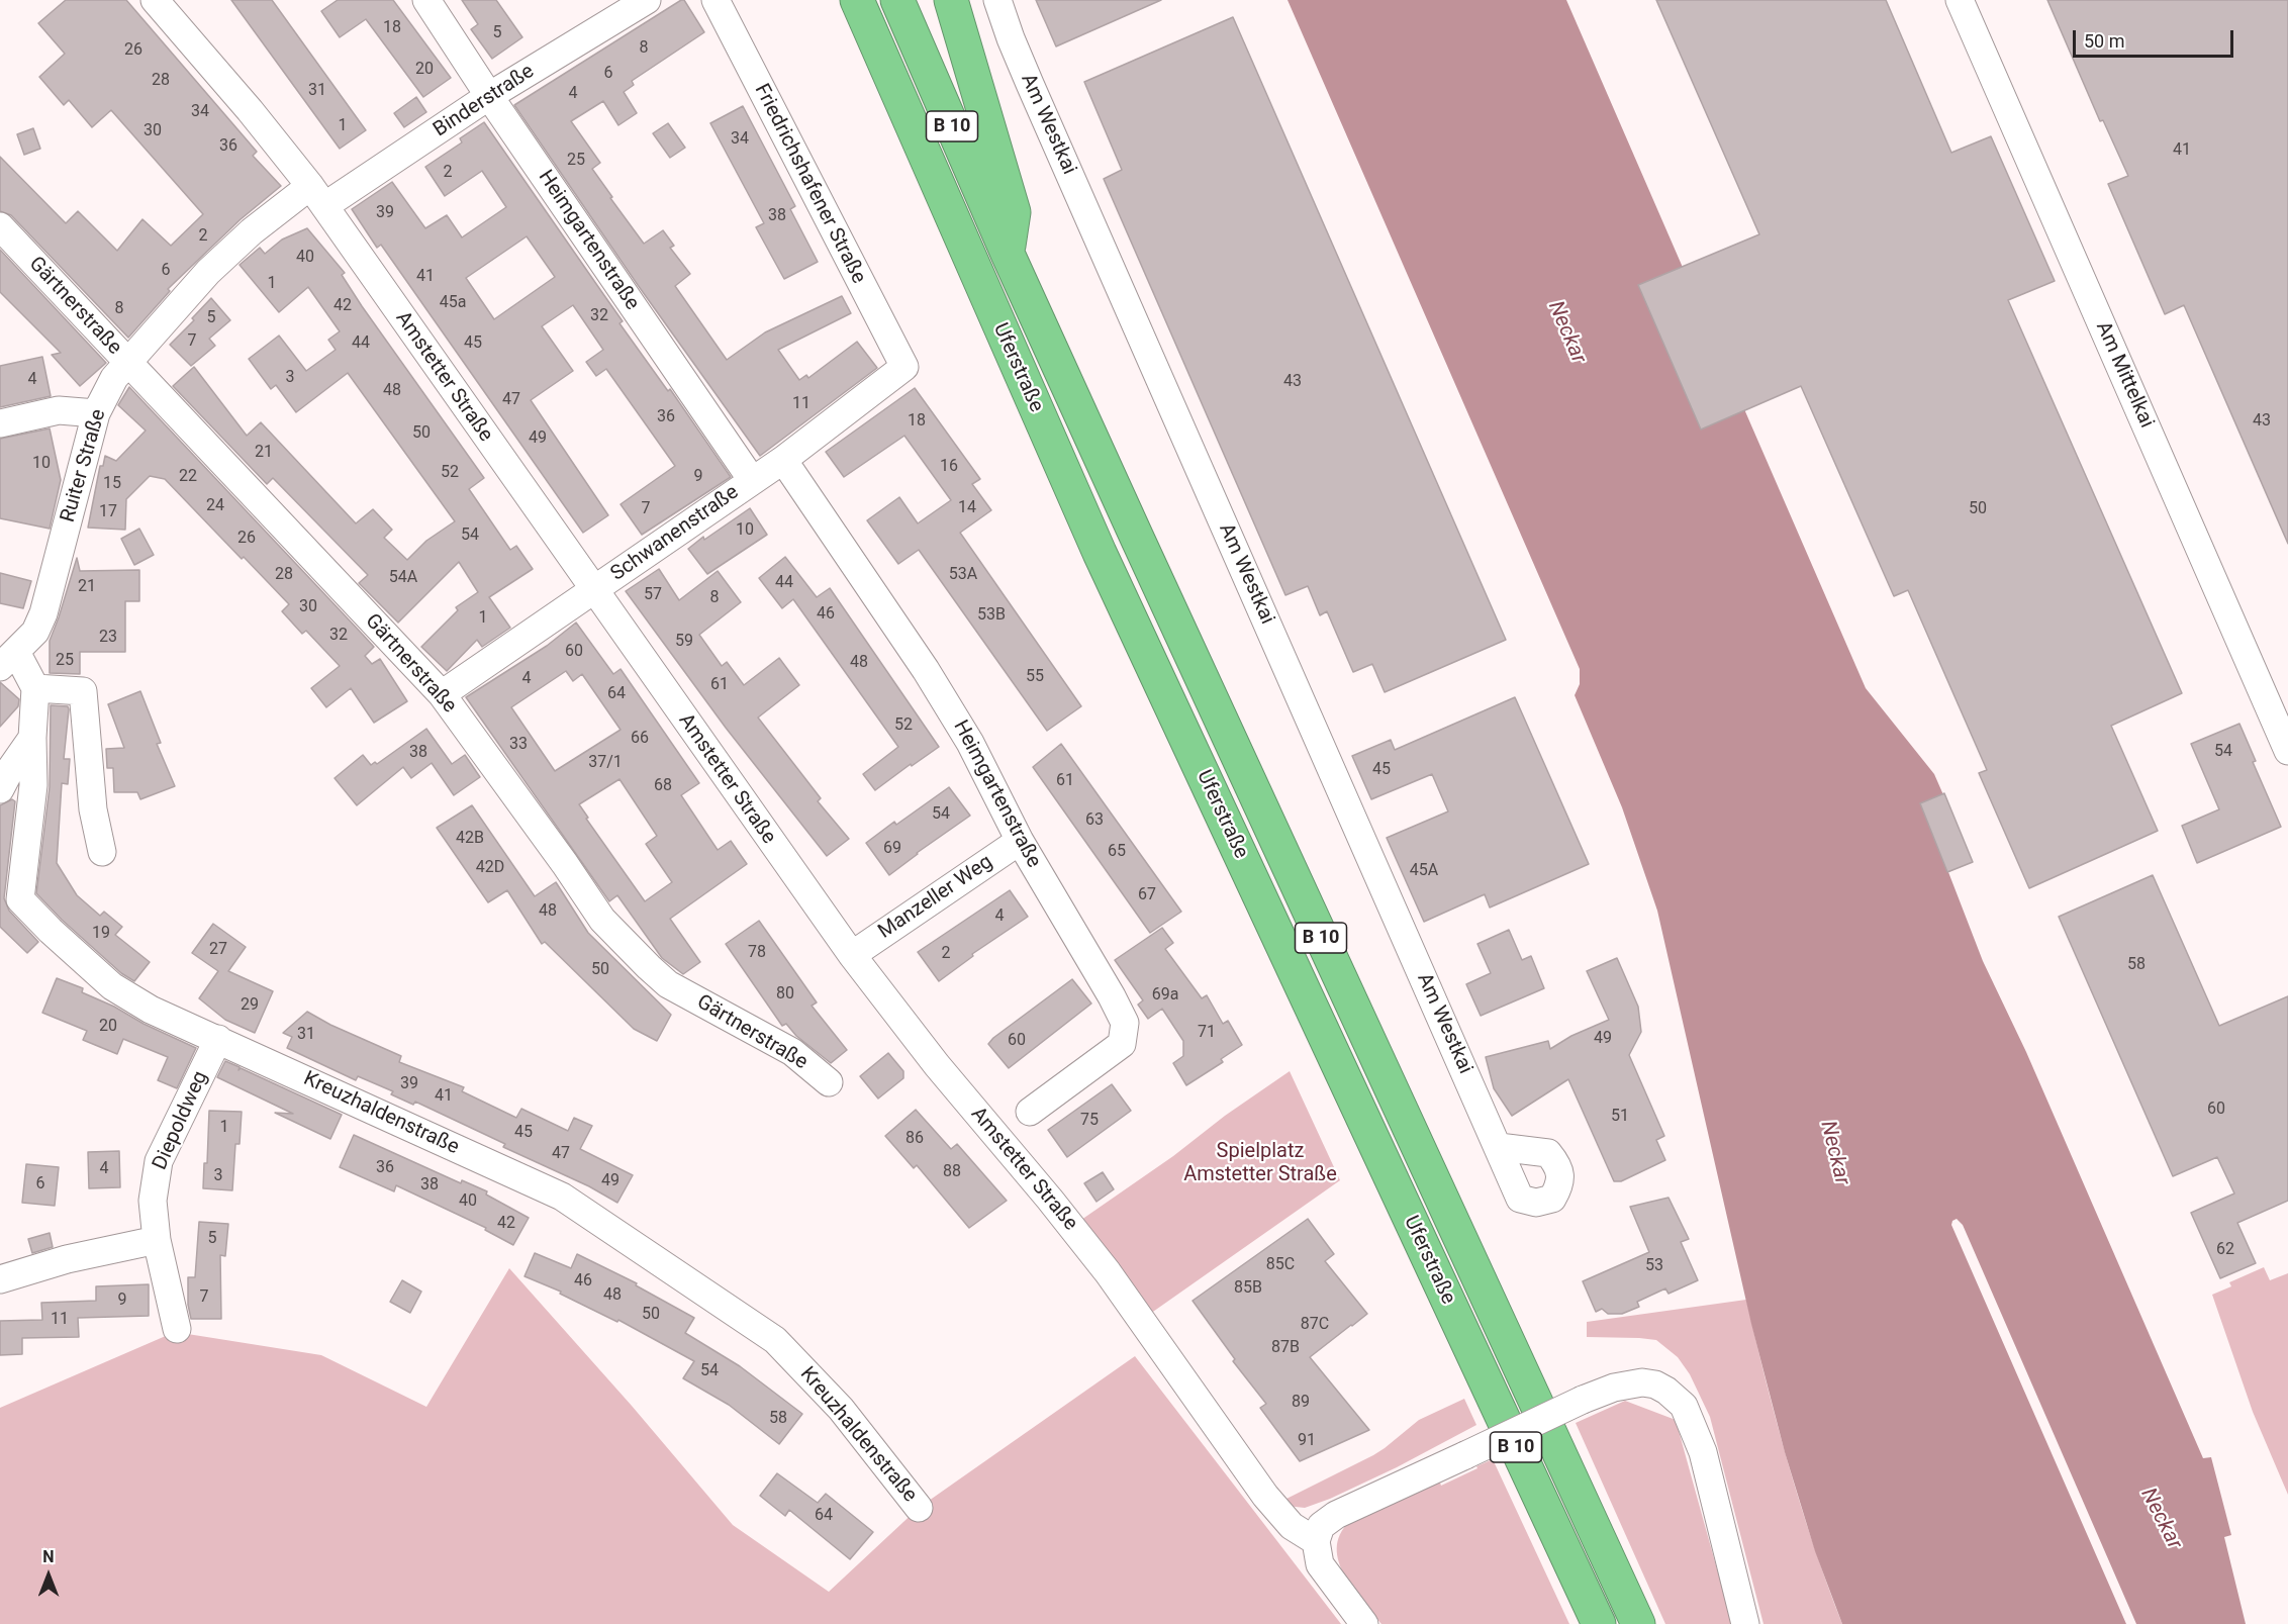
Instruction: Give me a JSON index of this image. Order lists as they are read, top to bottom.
{
  "streets": {
    "highway": ["B 10", "Uferstraße"],
    "street": [
      "Binderstraße",
      "Am Westkai",
      "Friedrichshafener Straße",
      "Heimgartenstraße",
      "Gärtnerstraße",
      "Am Mittelkai",
      "Amstetter Straße",
      "Ruiter Straße",
      "Schwanenstraße",
      "Manzeller Weg",
      "Kreuzhaldenstraße",
      "Diepoldweg"
    ]
  },
  "crossings": [
    ["Binderstraße", "Heimgartenstraße"],
    ["Binderstraße", "Amstetter Straße"],
    ["Binderstraße", "Ruiter Straße"],
    ["B 10", "Uferstraße"],
    ["Friedrichshafener Straße", "Schwanenstraße"],
    ["Heimgartenstraße", "Schwanenstraße"],
    ["Heimgartenstraße", "Manzeller Weg"],
    ["Gärtnerstraße", "Ruiter Straße"],
    ["Gärtnerstraße", "Schwanenstraße"],
    ["Amstetter Straße", "Ruiter Straße"],
    ["Amstetter Straße", "Schwanenstraße"],
    ["Amstetter Straße", "Manzeller Weg"],
    ["Kreuzhaldenstraße", "Diepoldweg"]
  ],
  "water": ["Neckar"],
  "parks": ["Spielplatz Amstetter Straße"],
  "house_numbers": [
    "18",
    "5",
    "8",
    "26",
    "20",
    "6",
    "28",
    "31",
    "4",
    "34",
    "1",
    "30",
    "34",
    "36",
    "41",
    "25",
    "2",
    "39",
    "38",
    "2",
    "40",
    "6",
    "41",
    "1",
    "45a",
    "42",
    "8",
    "32",
    "5",
    "7",
    "44",
    "45",
    "3",
    "4",
    "43",
    "48",
    "47",
    "11",
    "36",
    "18",
    "43",
    "50",
    "49",
    "21",
    "10",
    "16",
    "52",
    "22",
    "9",
    "15",
    "24",
    "14",
    "7",
    "50",
    "17",
    "10",
    "54",
    "26",
    "28",
    "53A",
    "54A",
    "44",
    "21",
    "57",
    "8",
    "30",
    "46",
    "53B",
    "1",
    "32",
    "23",
    "59",
    "60",
    "25",
    "48",
    "55",
    "4",
    "61",
    "64",
    "52",
    "66",
    "33",
    "54",
    "38",
    "37/1",
    "45",
    "61",
    "68",
    "54",
    "63",
    "42B",
    "69",
    "65",
    "42D",
    "45A",
    "67",
    "48",
    "4",
    "19",
    "27",
    "78",
    "2",
    "58",
    "50",
    "80",
    "69a",
    "29",
    "20",
    "71",
    "31",
    "49",
    "60",
    "39",
    "41",
    "60",
    "51",
    "75",
    "1",
    "45",
    "86",
    "47",
    "36",
    "4",
    "88",
    "3",
    "49",
    "6",
    "38",
    "40",
    "42",
    "5",
    "62",
    "85C",
    "53",
    "46",
    "85B",
    "48",
    "7",
    "9",
    "50",
    "11",
    "87C",
    "87B",
    "54",
    "89",
    "58",
    "91",
    "64"
  ],
  "scale_bar": "50 m",
  "north": "top"
}
